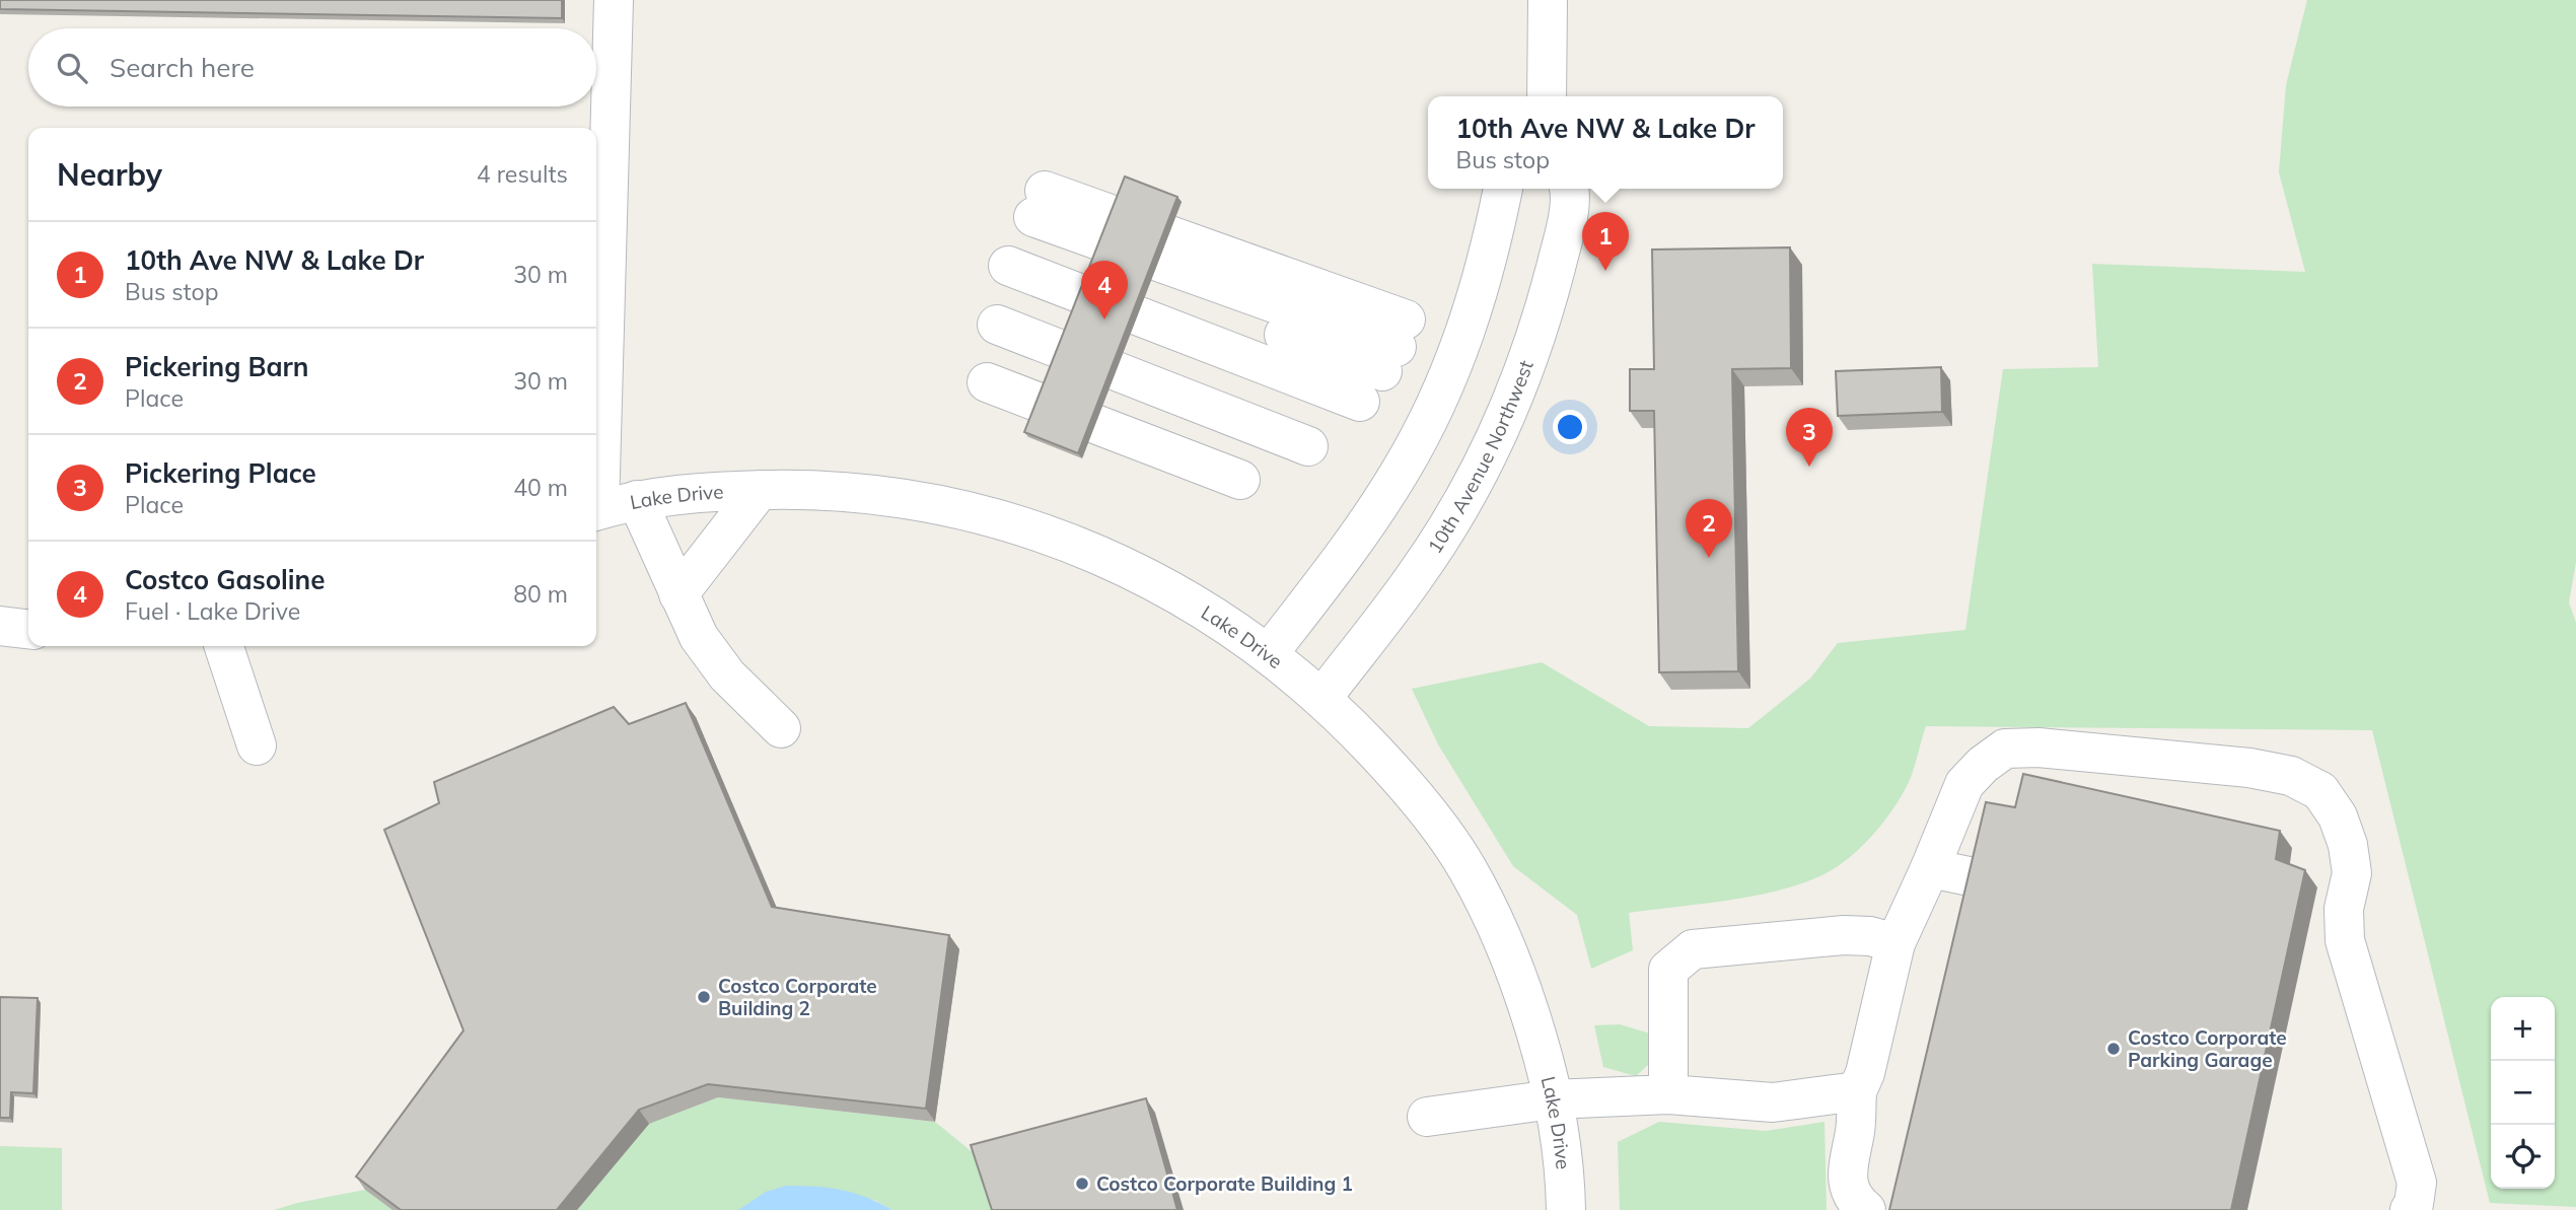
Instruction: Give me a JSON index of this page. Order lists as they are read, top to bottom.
{
  "streets": {
    "street": ["10th Avenue Northwest", "Lake Drive"]
  },
  "crossings": [
    ["10th Avenue Northwest", "Lake Drive"]
  ],
  "places": ["Costco Corporate Building 2", "Costco Corporate Parking Garage", "Costco Corporate Building 1"],
  "page": {
    "search": "Search here",
    "popup": ["10th Ave NW & Lake Dr", "Bus stop"],
    "heading": ["Nearby", "4 results"],
    "pins": [
      "1",
      "4",
      "3",
      "2"
    ],
    "list": [
      {
        "mark": "1",
        "name": "10th Ave NW & Lake Dr",
        "note": "Bus stop",
        "value": "30 m"
      },
      {
        "mark": "2",
        "name": "Pickering Barn",
        "note": "Place",
        "value": "30 m"
      },
      {
        "mark": "3",
        "name": "Pickering Place",
        "note": "Place",
        "value": "40 m"
      },
      {
        "mark": "4",
        "name": "Costco Gasoline",
        "note": "Fuel · Lake Drive",
        "value": "80 m"
      }
    ],
    "map_buttons": ["+", "−"]
  }
}
